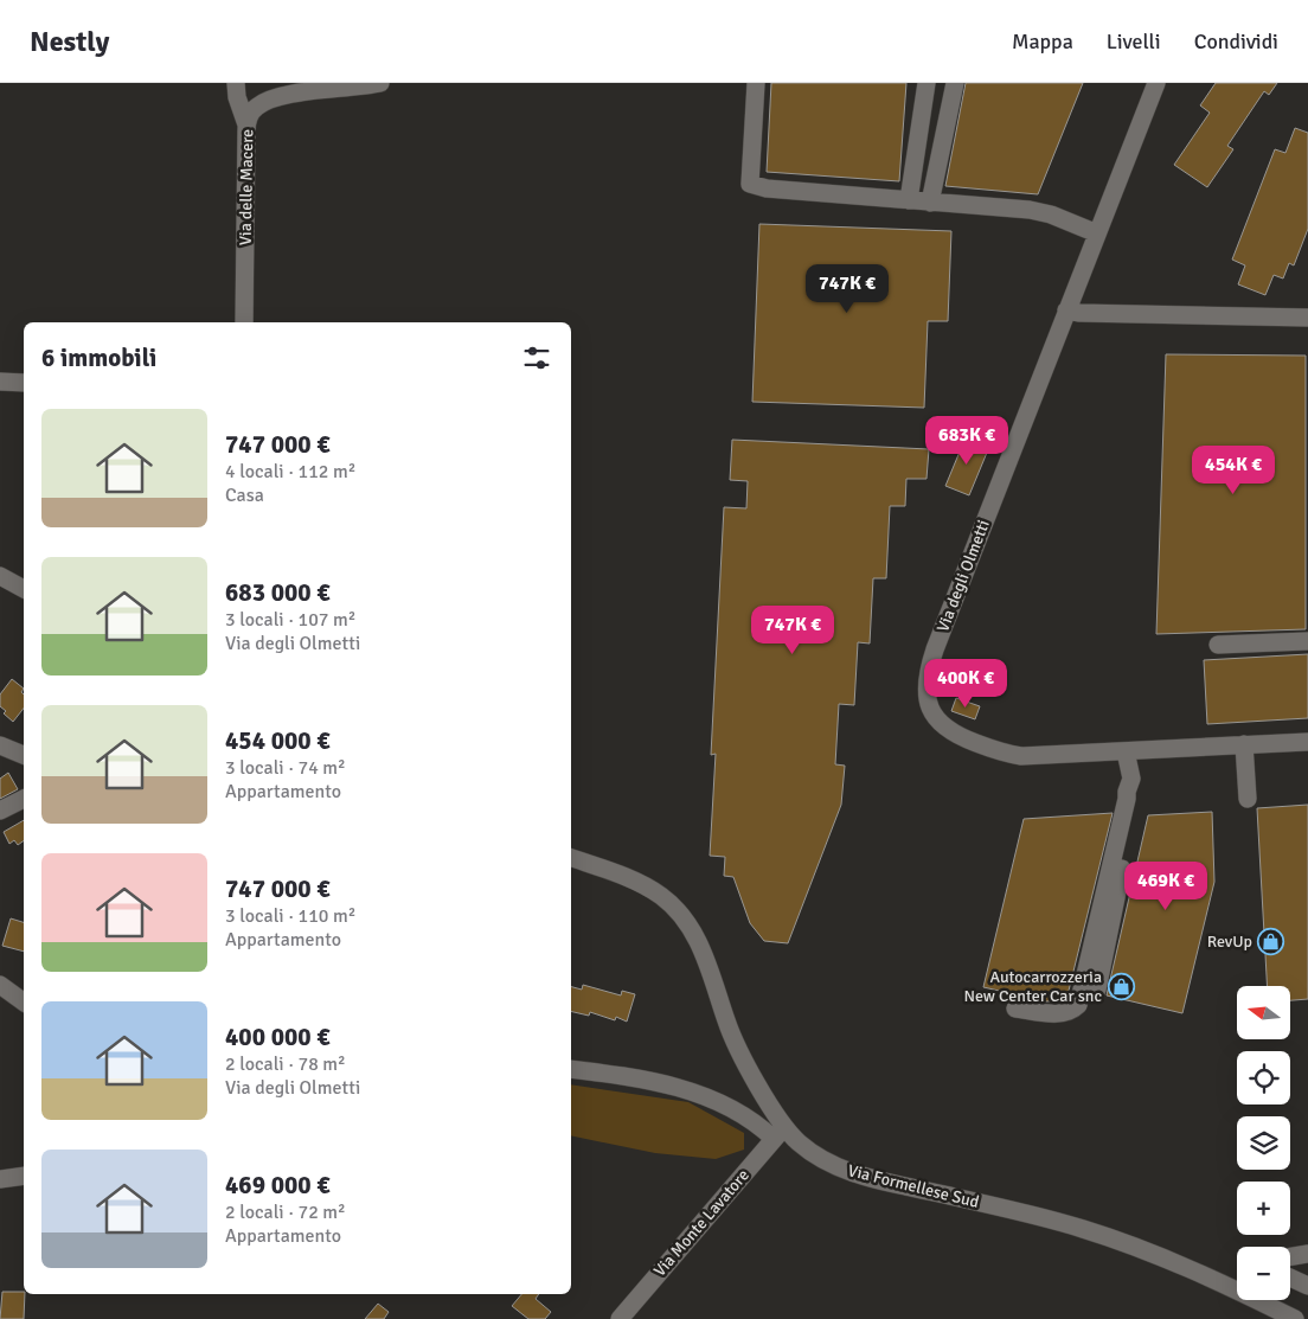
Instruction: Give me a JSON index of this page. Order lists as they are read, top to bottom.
{
  "streets": {
    "street": [
      "Via delle Macere",
      "Via degli Olmetti",
      "Via Formellese Sud",
      "Via Monte Lavatore"
    ]
  },
  "crossings": [
    ["Via Formellese Sud", "Via Monte Lavatore"]
  ],
  "places": {
    "shop": ["RevUp", "Autocarrozzeria New Center Car snc"]
  },
  "north": "left",
  "page": {
    "header": "Nestly",
    "nav": ["Mappa", "Livelli", "Condividi"],
    "price": [
      "747K €",
      "683K €",
      "454K €",
      "747K €",
      "400K €",
      "469K €"
    ],
    "heading": "6 immobili",
    "list": [
      {
        "name": "747 000 €",
        "note": "4 locali · 112 m² · Casa"
      },
      {
        "name": "683 000 €",
        "note": "3 locali · 107 m² · Via degli Olmetti"
      },
      {
        "name": "454 000 €",
        "note": "3 locali · 74 m² · Appartamento"
      },
      {
        "name": "747 000 €",
        "note": "3 locali · 110 m² · Appartamento"
      },
      {
        "name": "400 000 €",
        "note": "2 locali · 78 m² · Via degli Olmetti"
      },
      {
        "name": "469 000 €",
        "note": "2 locali · 72 m² · Appartamento"
      }
    ],
    "map_buttons": ["+", "−"]
  }
}
